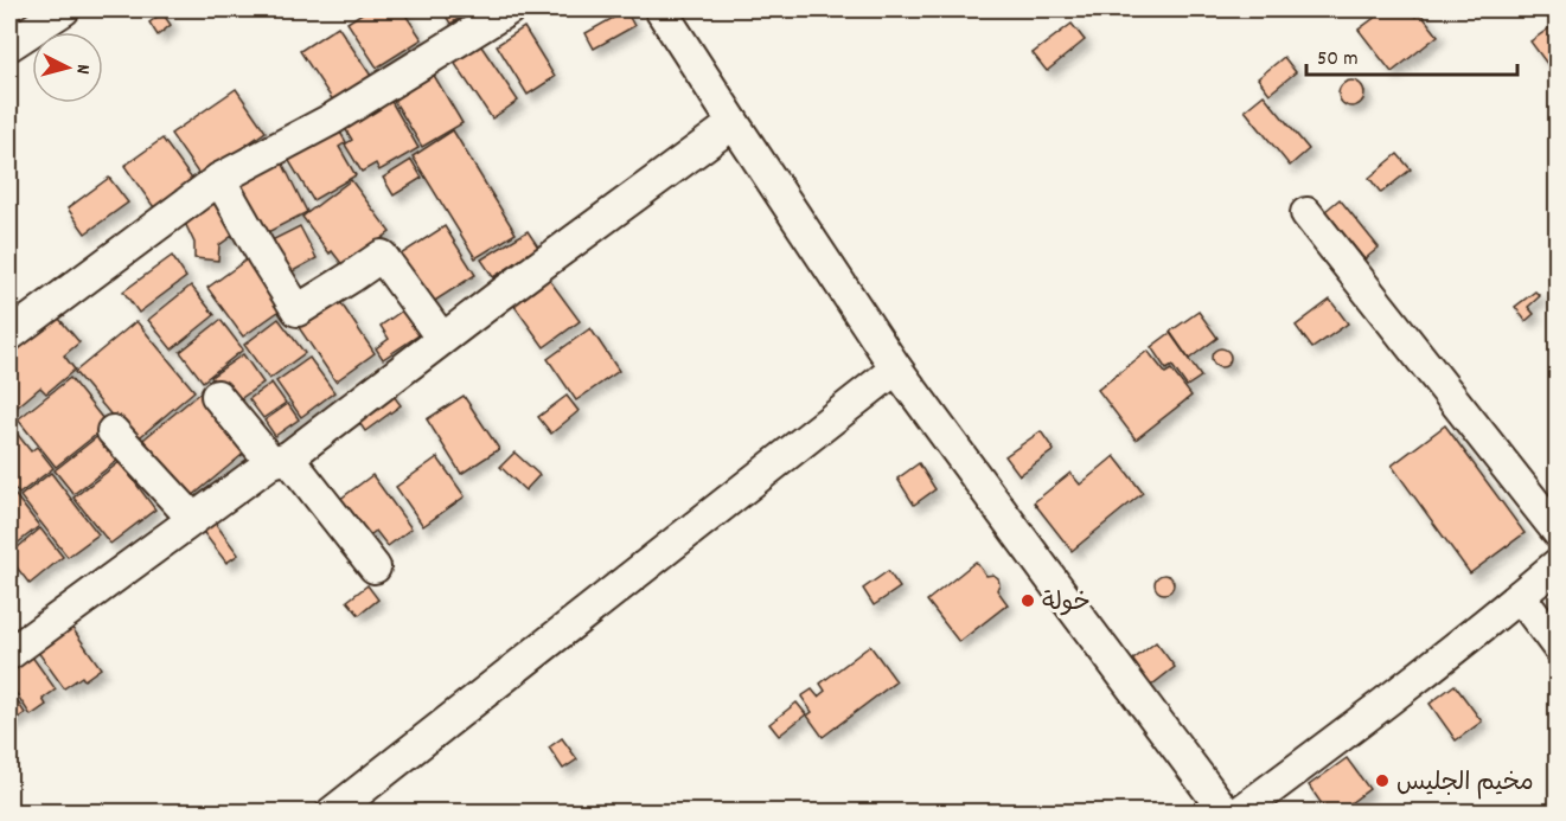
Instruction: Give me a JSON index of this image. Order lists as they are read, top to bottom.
{
  "places": ["خولة", "مخيم الجليس"],
  "scale_bar": "50 m",
  "north": "right"
}
